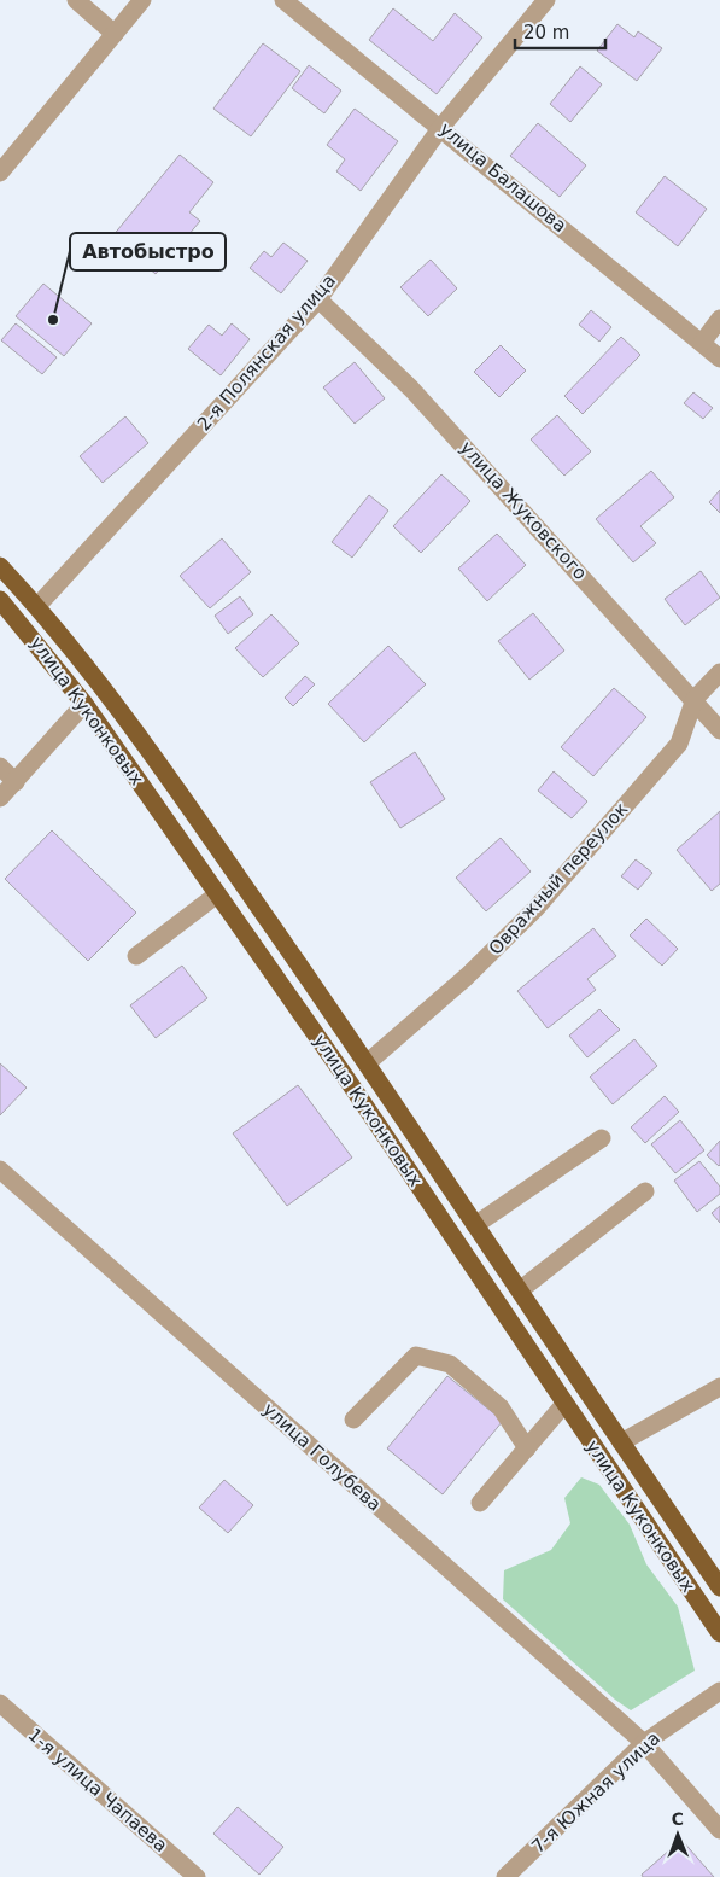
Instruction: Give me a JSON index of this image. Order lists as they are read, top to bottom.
{
  "streets": {
    "main road": ["улица Куконковых"],
    "street": [
      "улица Балашова",
      "2-я Полянская улица",
      "улица Жуковского",
      "Овражный переулок",
      "улица Голубева",
      "1-я улица Чапаева",
      "7-я Южная улица"
    ]
  },
  "crossings": [
    ["улица Балашова", "2-я Полянская улица"],
    ["2-я Полянская улица", "улица Жуковского"],
    ["2-я Полянская улица", "улица Куконковых"],
    ["улица Жуковского", "Овражный переулок"],
    ["улица Куконковых", "Овражный переулок"],
    ["улица Голубева", "7-я Южная улица"]
  ],
  "places": ["Автобыстро"],
  "scale_bar": "20 m",
  "north": "top"
}
